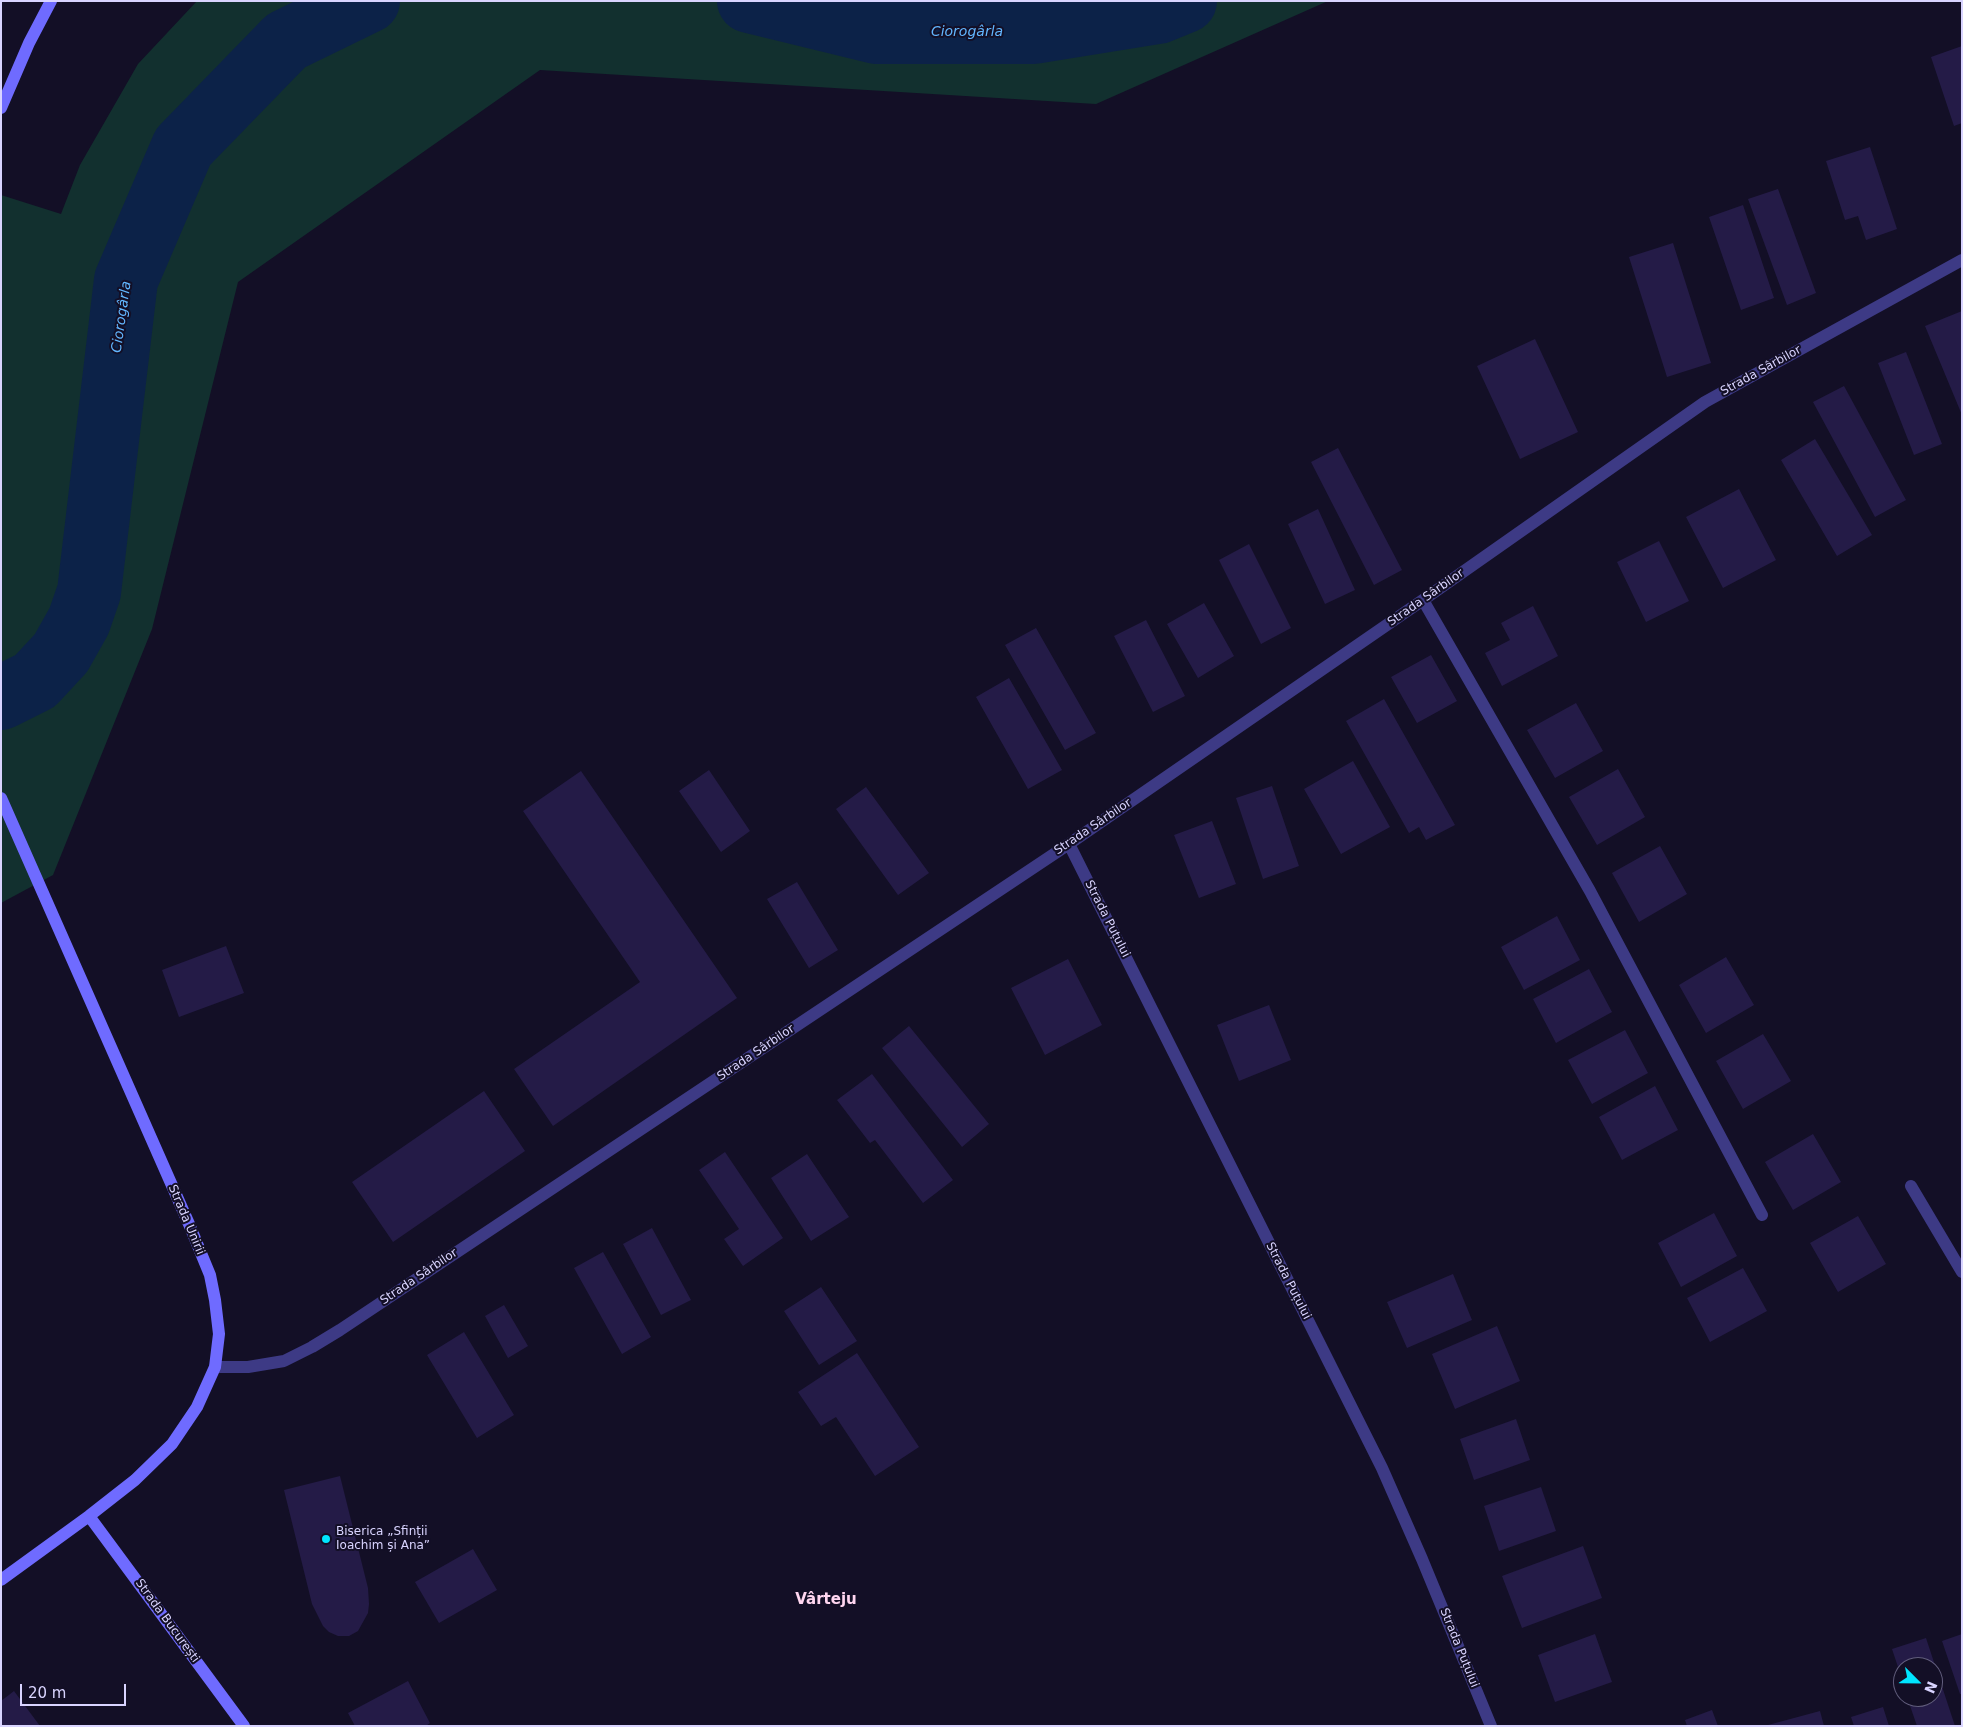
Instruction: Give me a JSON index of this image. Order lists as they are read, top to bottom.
{
  "streets": {
    "main road": ["Strada Unirii", "Strada București"],
    "street": ["Strada Sârbilor", "Strada Puțului"]
  },
  "crossings": [
    ["Strada Sârbilor", "Strada Puțului"],
    ["Strada Sârbilor", "Strada Unirii"],
    ["Strada Unirii", "Strada București"]
  ],
  "districts": ["Vârteju"],
  "water": ["Ciorogârla"],
  "places": ["Biserica „Sfinții Ioachim și Ana”"],
  "scale_bar": "20 m",
  "north": "bottom right"
}
